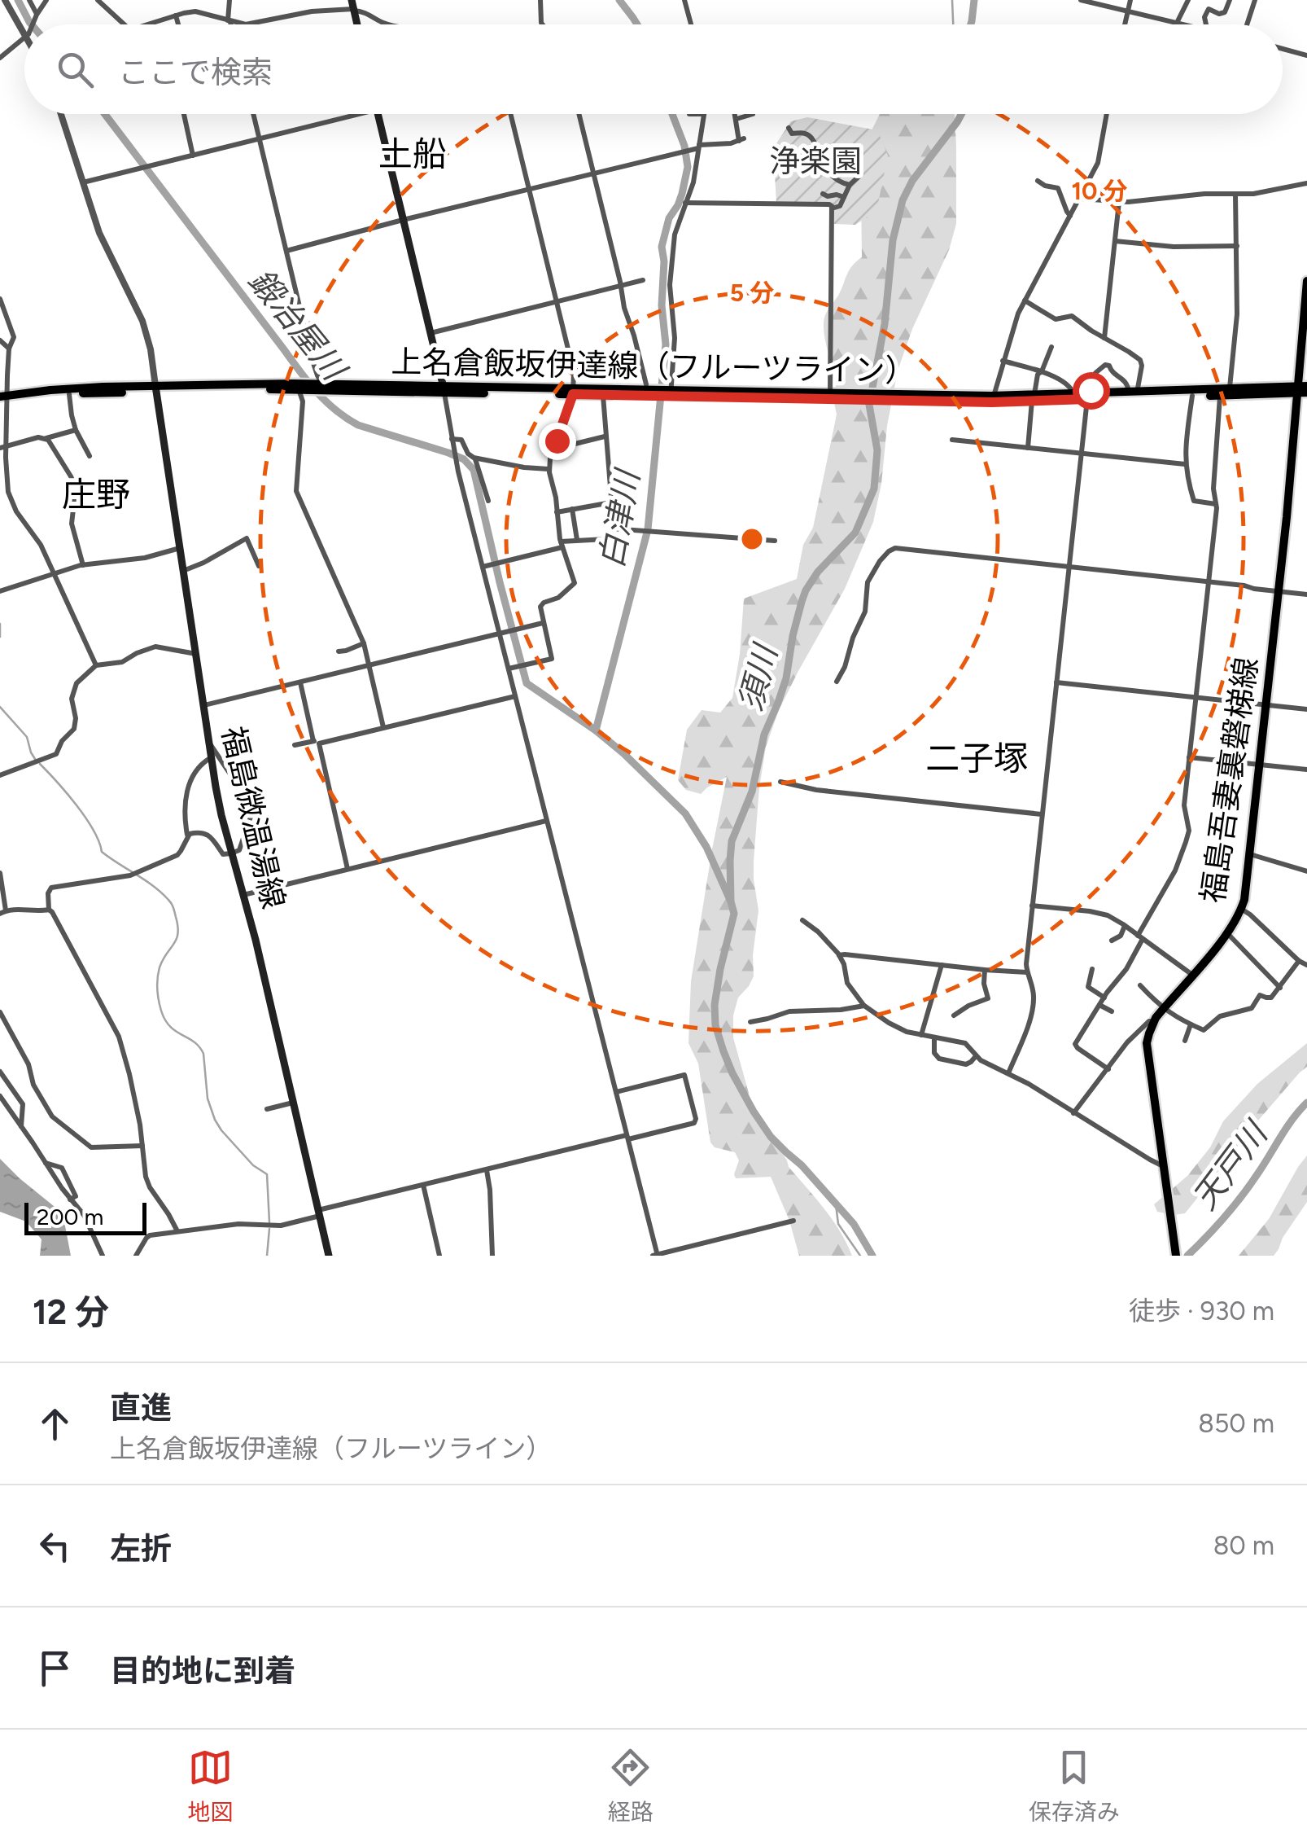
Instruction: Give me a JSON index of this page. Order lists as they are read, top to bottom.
{
  "streets": {
    "main road": ["上名倉飯坂伊達線（フルーツライン）", "福島吾妻裏磐梯線", "福島微温湯線"]
  },
  "crossings": [
    ["上名倉飯坂伊達線（フルーツライン）", "福島吾妻裏磐梯線"],
    ["上名倉飯坂伊達線（フルーツライン）", "福島微温湯線"]
  ],
  "districts": ["土船", "庄野", "二子塚"],
  "water": [
    "鍛冶屋川",
    "白津川",
    "須川",
    "天戸川"
  ],
  "parks": ["浄楽園"],
  "scale_bar": "200 m",
  "page": {
    "search": "ここで検索",
    "scale": "200 m",
    "heading": ["12 分", "徒歩 · 930 m"],
    "list": [
      ["直進", "上名倉飯坂伊達線（フルーツライン）", "850 m"],
      ["左折", "80 m"],
      "目的地に到着"
    ],
    "nav": ["地図", "経路", "保存済み"]
  },
  "rings": ["10 分", "5 分"]
}
